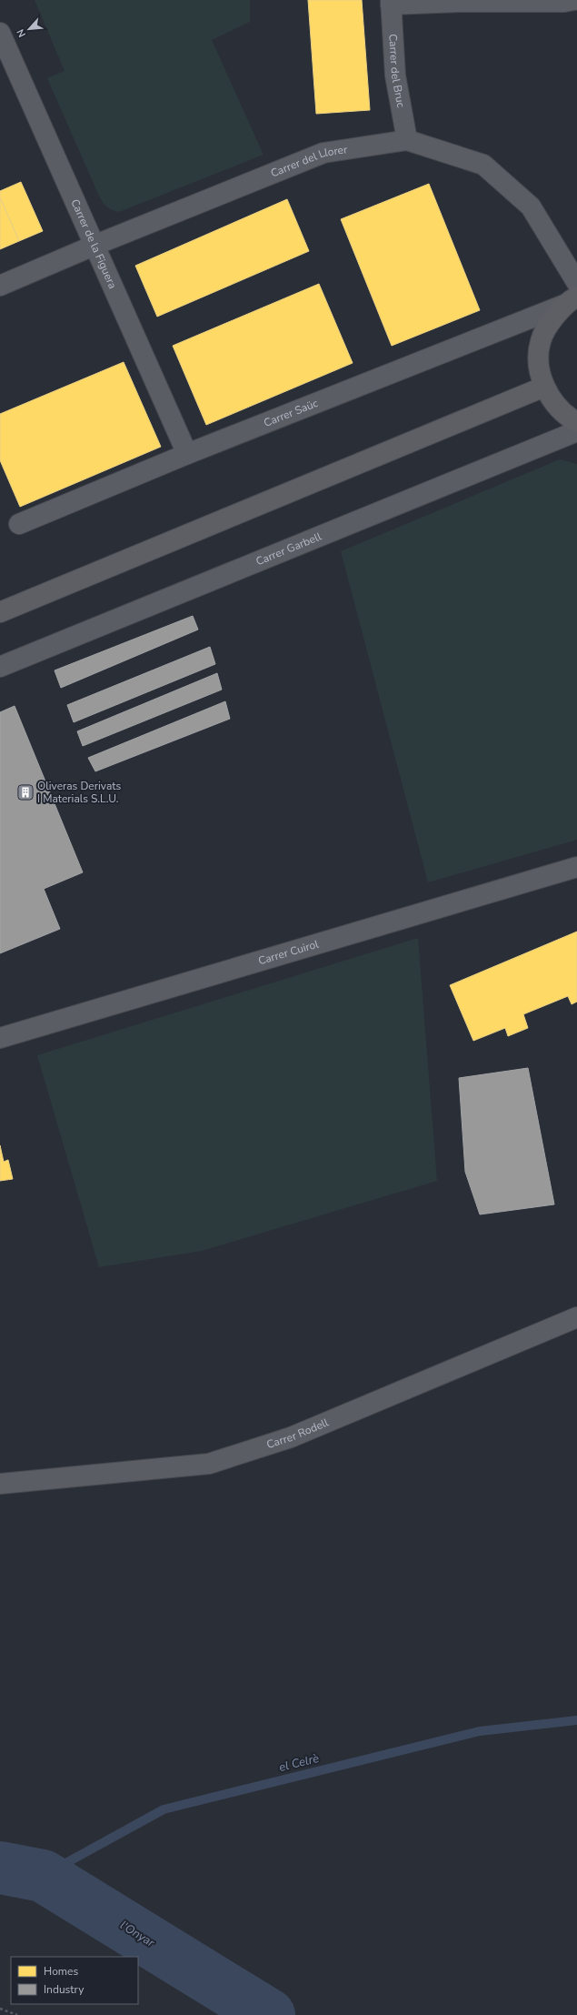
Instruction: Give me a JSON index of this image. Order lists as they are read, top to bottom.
{
  "streets": {
    "street": [
      "Carrer del Bruc",
      "Carrer del Llorer",
      "Carrer de la Figuera",
      "Carrer Saüc",
      "Carrer Garbell",
      "Carrer Cuirol",
      "Carrer Rodell"
    ]
  },
  "crossings": [
    ["Carrer del Bruc", "Carrer del Llorer"],
    ["Carrer del Llorer", "Carrer de la Figuera"],
    ["Carrer de la Figuera", "Carrer Saüc"]
  ],
  "water": ["el Celrè", "l'Onyar"],
  "places": {
    "building": ["Oliveras Derivats I Materials S.L.U."]
  },
  "legend": ["Homes", "Industry"],
  "north": "bottom left"
}
